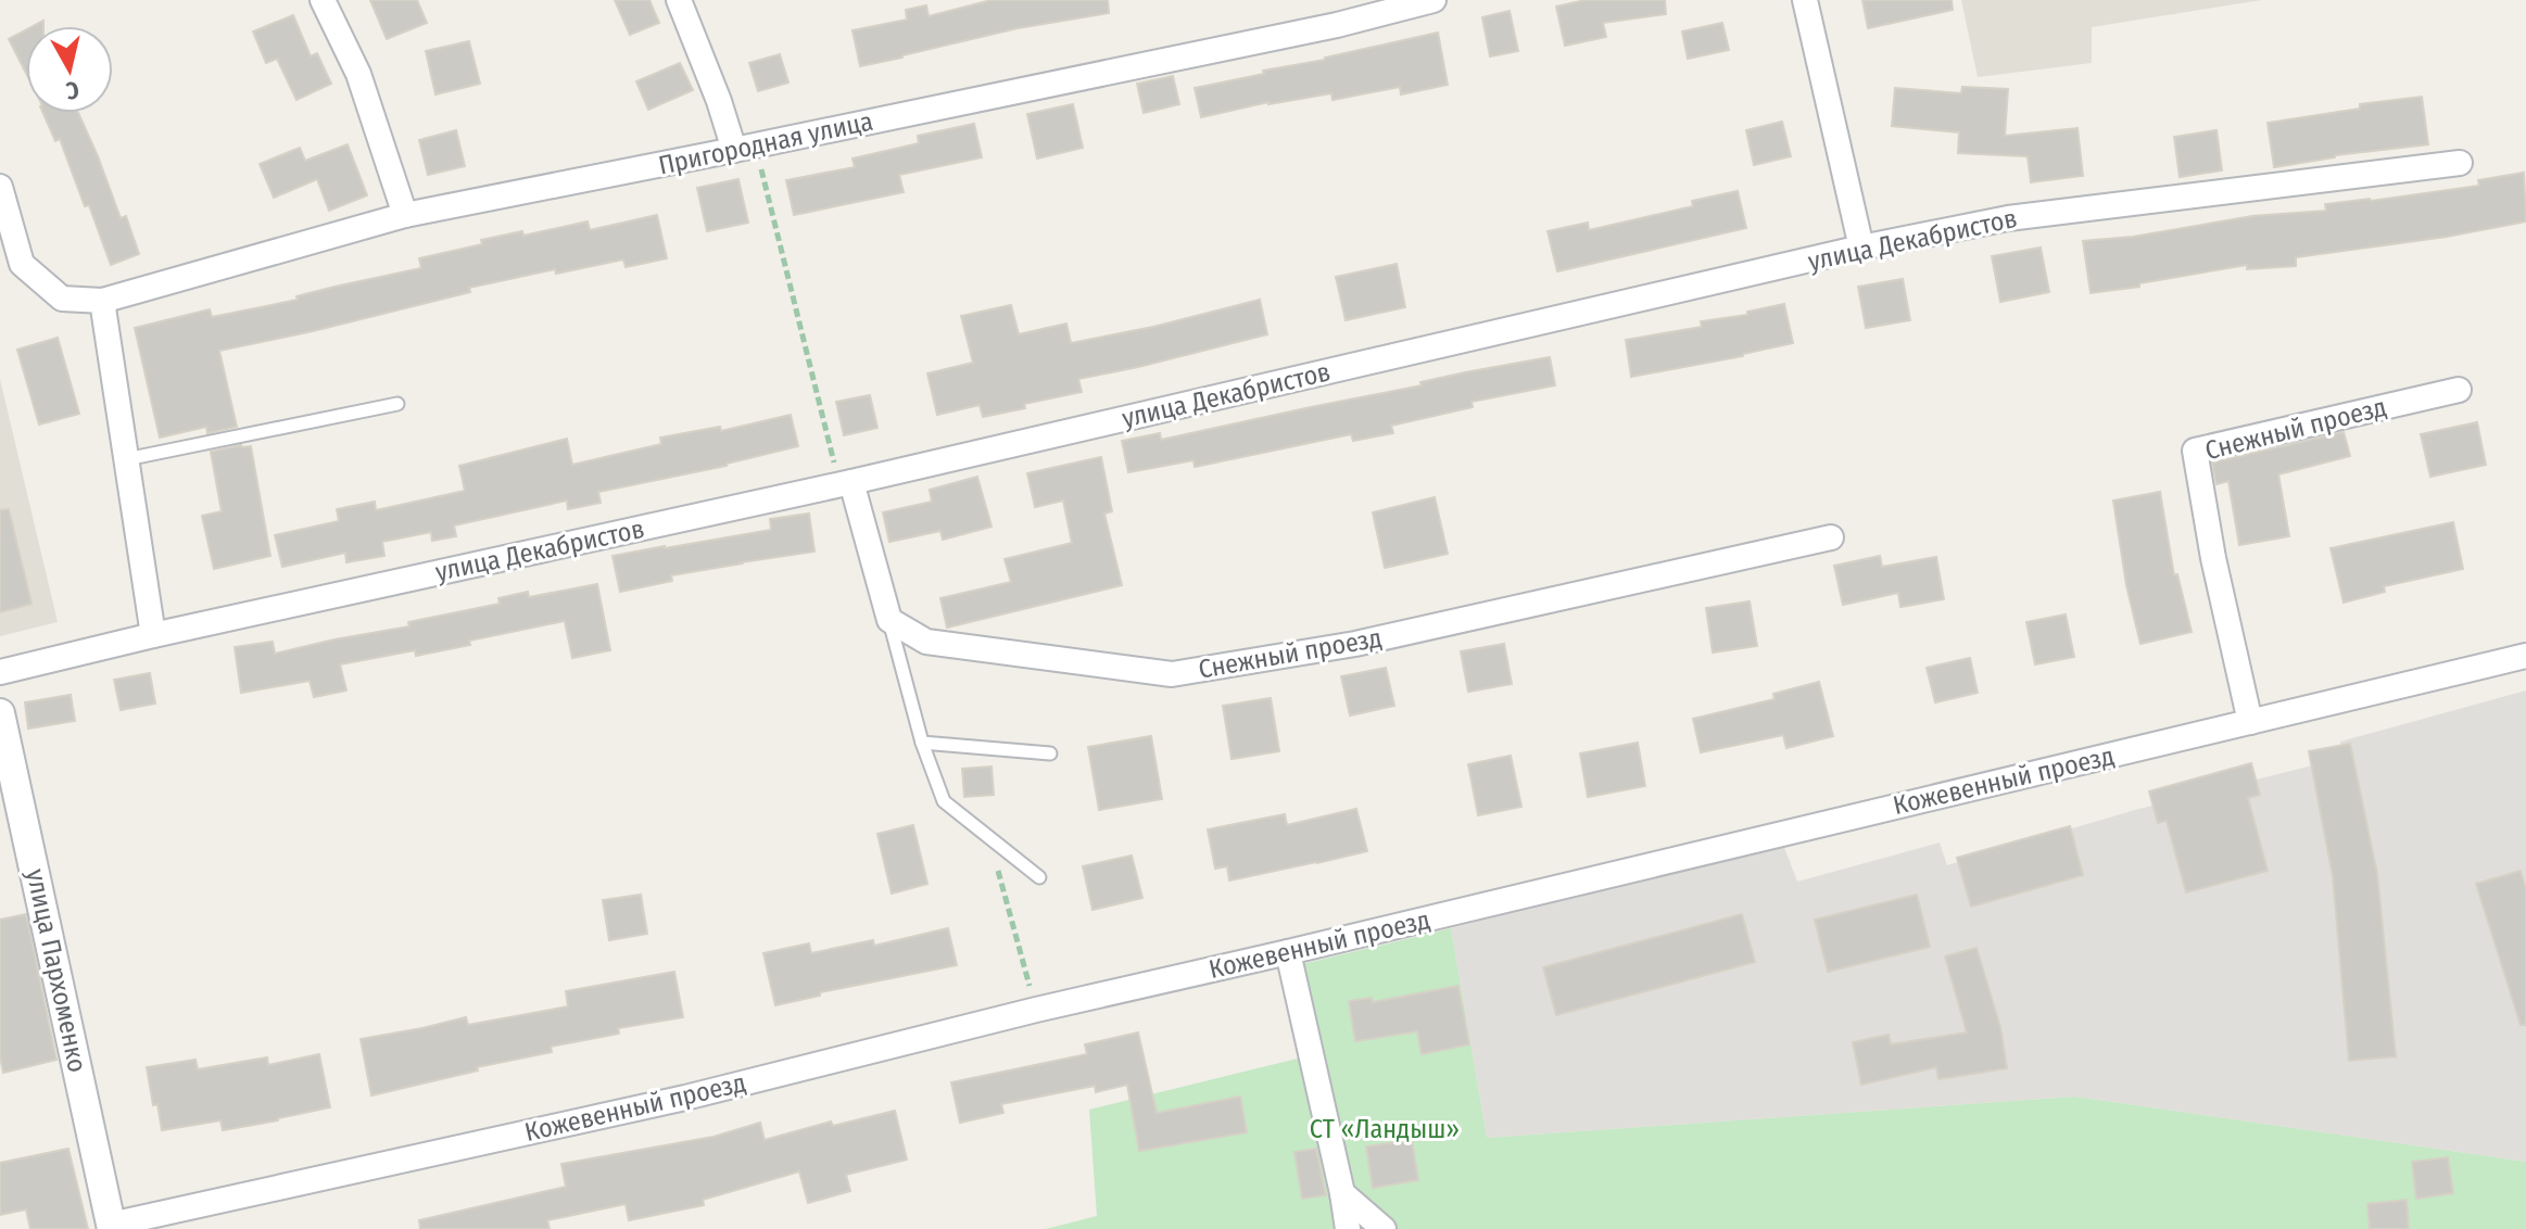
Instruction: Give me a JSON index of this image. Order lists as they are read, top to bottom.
{
  "streets": {
    "street": [
      "Пригородная улица",
      "улица Декабристов",
      "Снежный проезд",
      "Кожевенный проезд",
      "улица Пархоменко"
    ]
  },
  "crossings": [
    ["Снежный проезд", "Кожевенный проезд"],
    ["Кожевенный проезд", "улица Пархоменко"]
  ],
  "parks": ["СТ «Ландыш»"],
  "north": "bottom"
}
